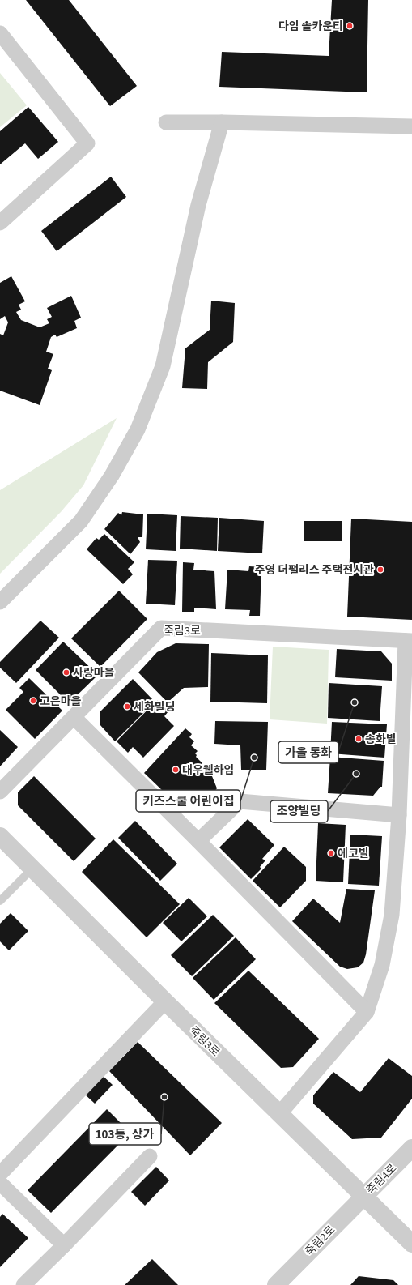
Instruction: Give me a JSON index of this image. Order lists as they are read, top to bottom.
{
  "streets": {
    "street": ["죽림3로", "죽림4로", "죽림2로"]
  },
  "crossings": [
    ["죽림3로", "죽림4로"],
    ["죽림3로", "죽림2로"],
    ["죽림4로", "죽림2로"]
  ],
  "places": [
    "다임 솔카운티",
    "주영 더팰리스 주택전시관",
    "사랑마을",
    "고은마을",
    "가을 동화",
    "세화빌딩",
    "송화빌",
    "키즈스쿨 어린이집",
    "대우웰하임",
    "조양빌딩",
    "에코빌",
    "103동, 상가"
  ]
}
